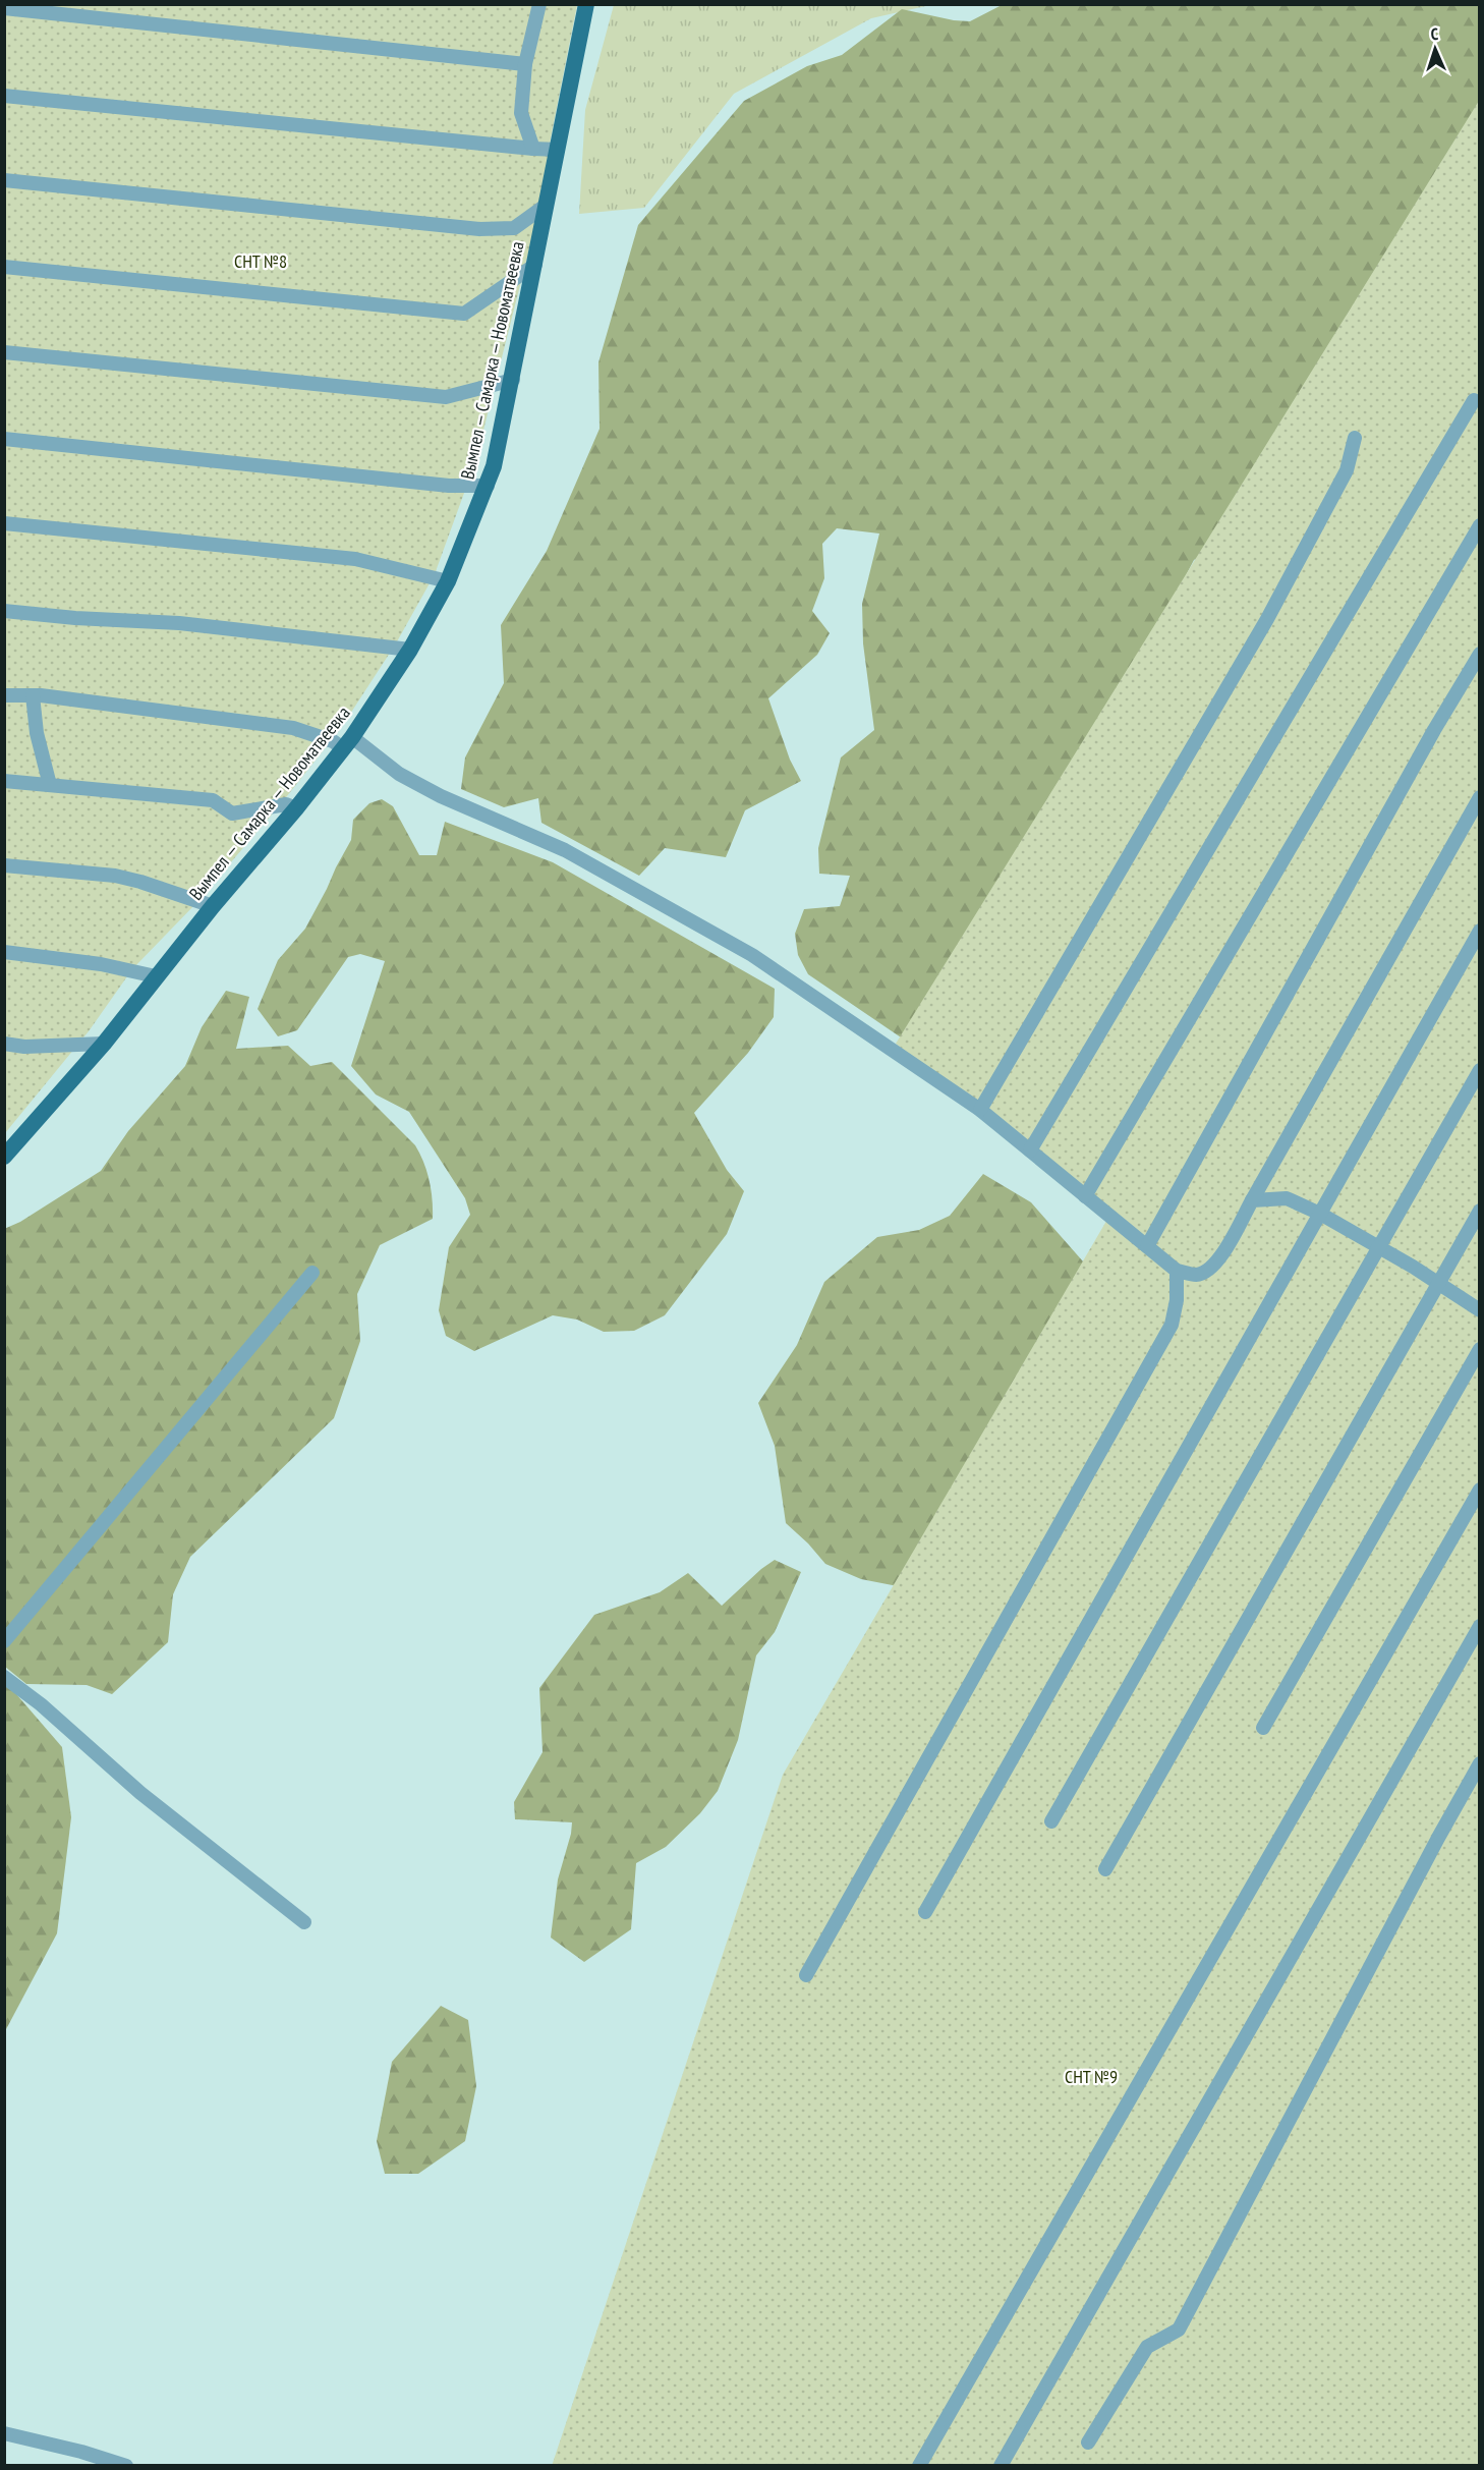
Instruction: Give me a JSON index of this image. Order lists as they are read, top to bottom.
{
  "streets": {
    "main road": ["Вымпел — Самарка — Новоматвеевка"]
  },
  "parks": ["СНТ №8", "СНТ №9"],
  "north": "top"
}
